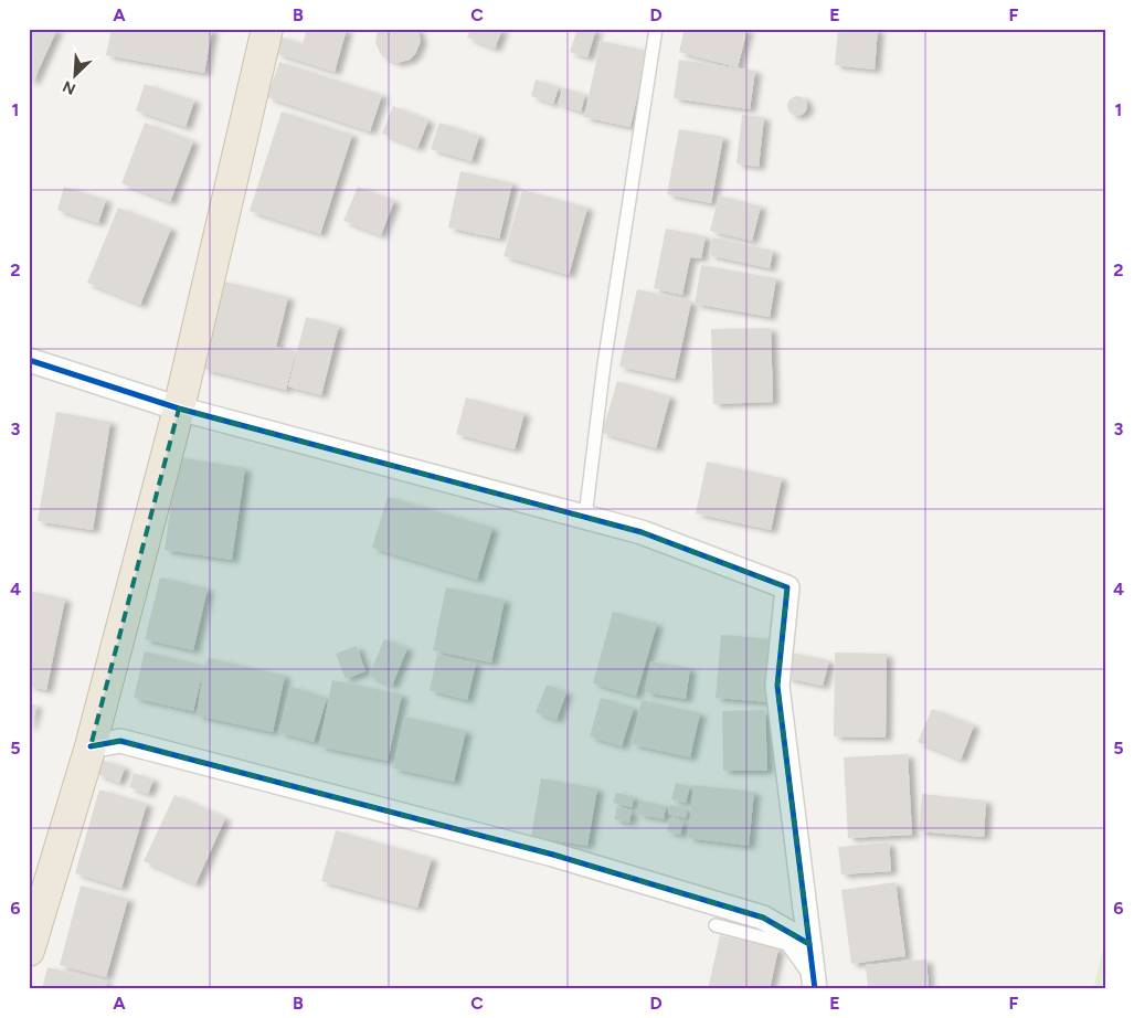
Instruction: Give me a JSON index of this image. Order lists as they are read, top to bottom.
{
  "north": "bottom left",
  "grid": {
    "columns": [
      "A",
      "B",
      "C",
      "D",
      "E",
      "F"
    ],
    "rows": [
      "1",
      "2",
      "3",
      "4",
      "5",
      "6"
    ]
  }
}
